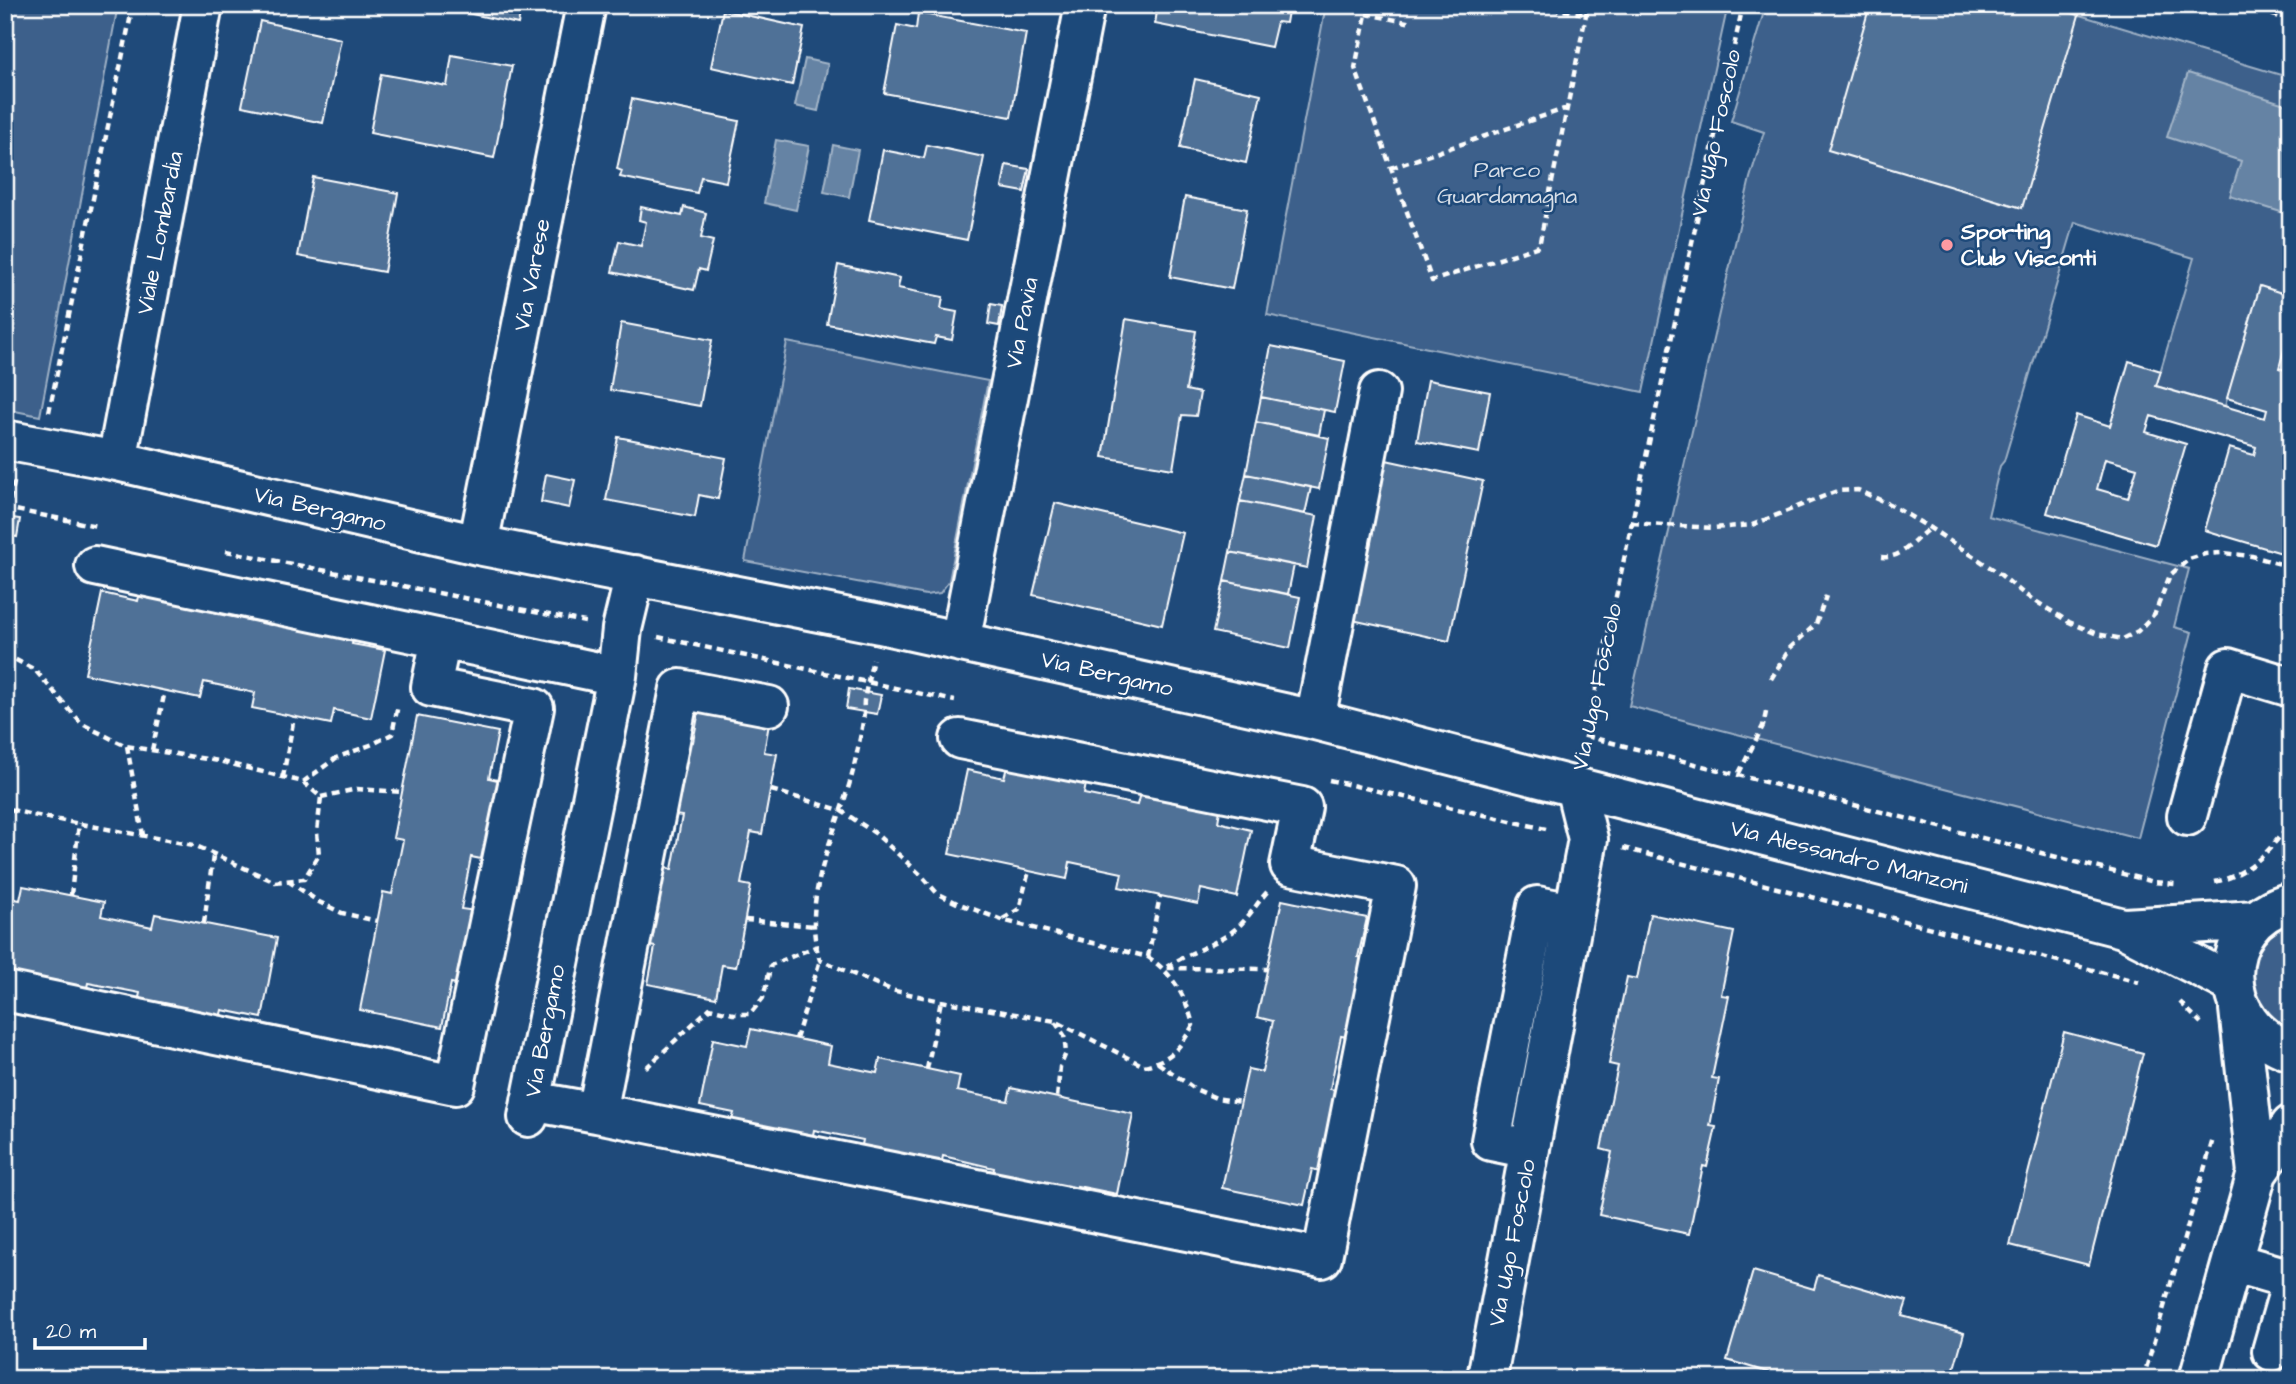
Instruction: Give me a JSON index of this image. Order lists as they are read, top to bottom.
{
  "streets": {
    "street": [
      "Via Ugo Foscolo",
      "Viale Lombardia",
      "Via Varese",
      "Via Pavia",
      "Via Bergamo",
      "Via Alessandro Manzoni"
    ]
  },
  "crossings": [
    ["Via Ugo Foscolo", "Via Bergamo"],
    ["Via Ugo Foscolo", "Via Alessandro Manzoni"],
    ["Viale Lombardia", "Via Bergamo"],
    ["Via Varese", "Via Bergamo"],
    ["Via Pavia", "Via Bergamo"],
    ["Via Bergamo", "Via Alessandro Manzoni"]
  ],
  "parks": ["Parco Guardamagna"],
  "places": ["Sporting Club Visconti"],
  "scale_bar": "20 m"
}
